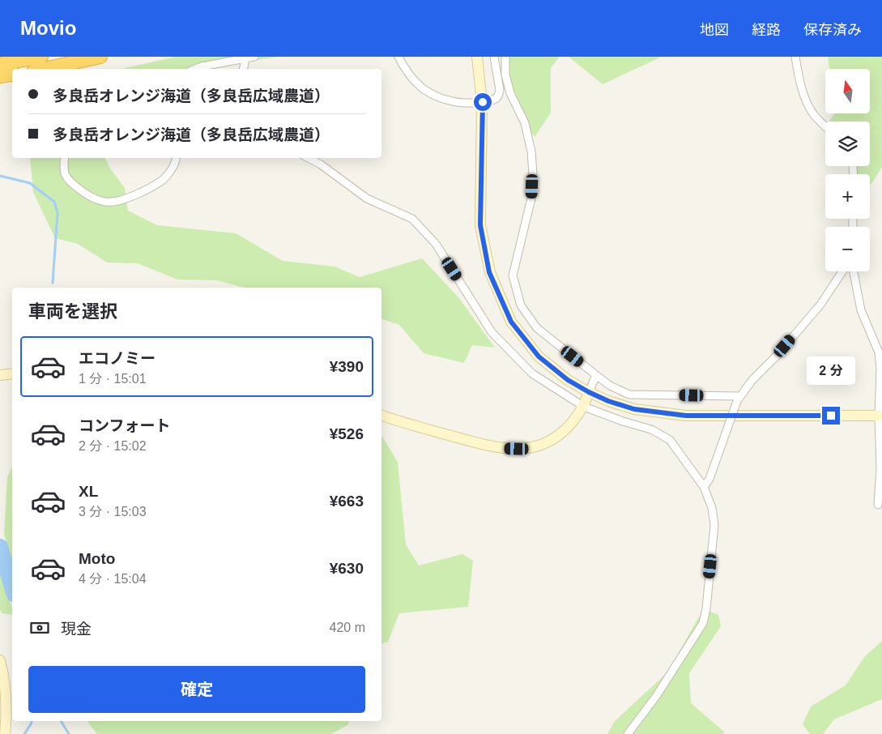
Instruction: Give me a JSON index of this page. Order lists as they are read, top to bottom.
{
  "north": "top",
  "page": {
    "header": "Movio",
    "nav": ["地図", "経路", "保存済み"],
    "map_buttons": ["+", "−"],
    "banner": ["多良岳オレンジ海道（多良岳広域農道）", "多良岳オレンジ海道（多良岳広域農道）"],
    "heading": "車両を選択",
    "list": [
      {
        "name": "エコノミー",
        "note": "1 分 · 15:01",
        "value": "¥390"
      },
      {
        "name": "コンフォート",
        "note": "2 分 · 15:02",
        "value": "¥526"
      },
      {
        "name": "XL",
        "note": "3 分 · 15:03",
        "value": "¥663"
      },
      {
        "name": "Moto",
        "note": "4 分 · 15:04",
        "value": "¥630"
      }
    ],
    "bubble": "2 分",
    "pay": ["現金", "420 m"],
    "buttons": "確定"
  }
}
